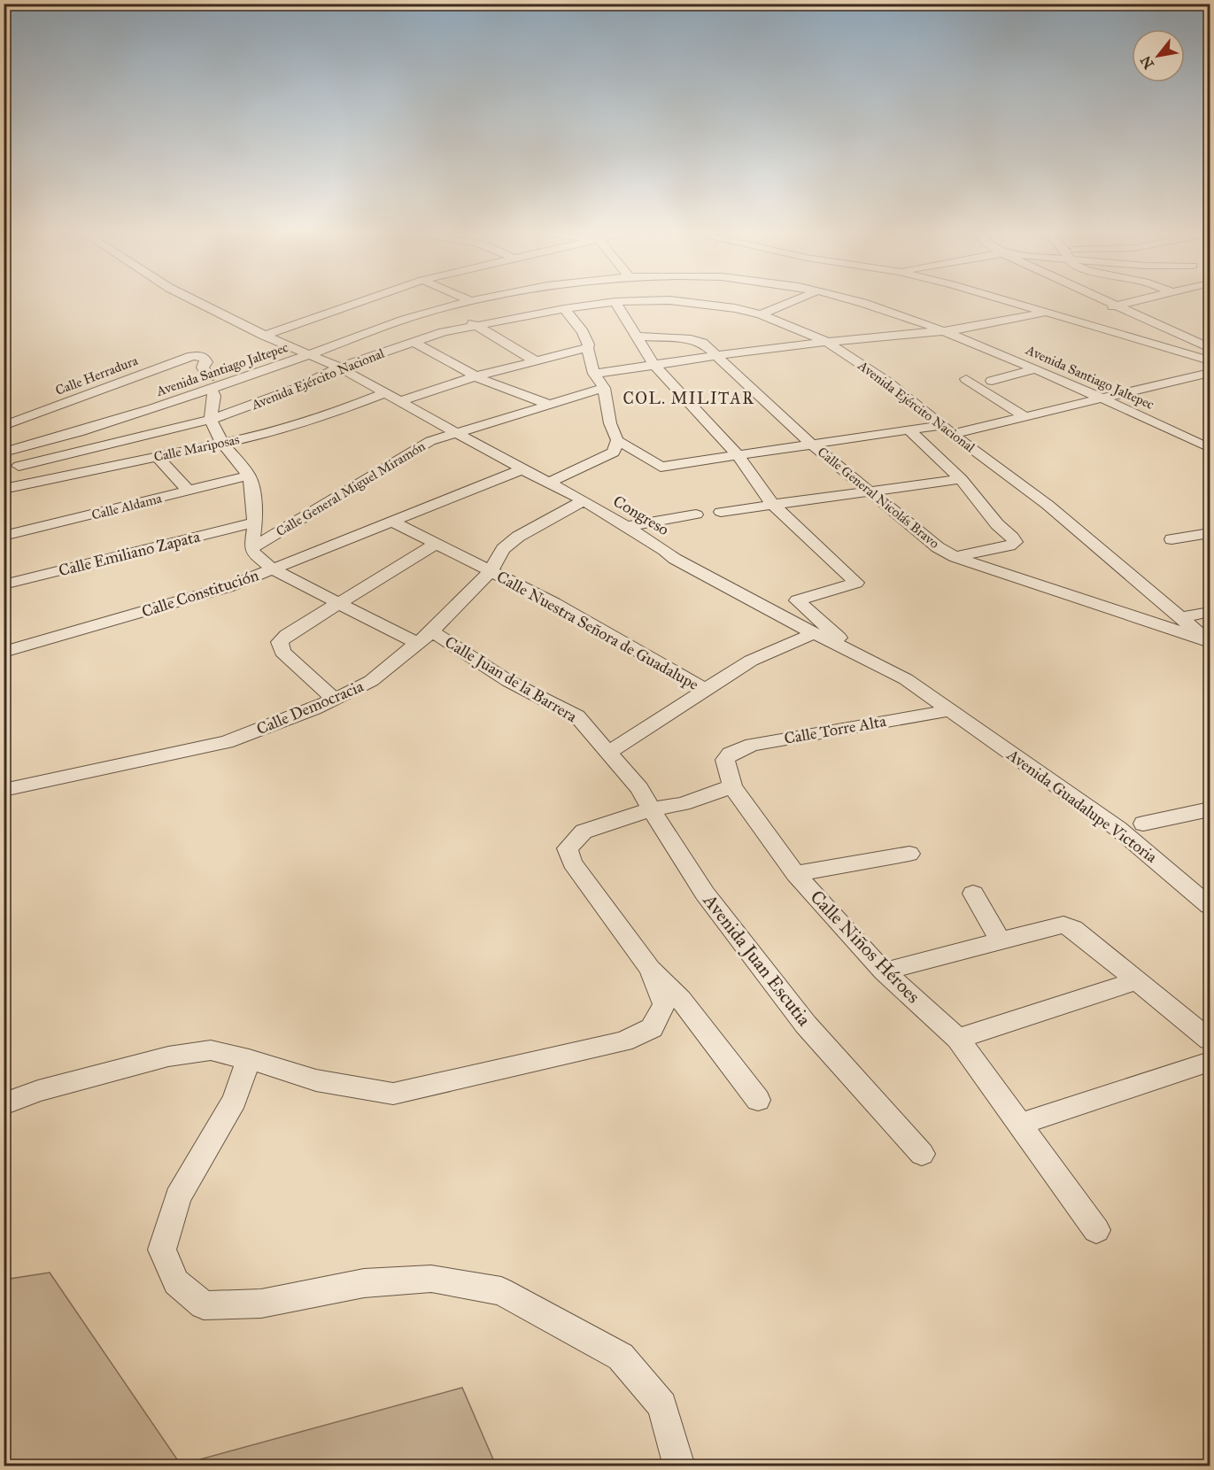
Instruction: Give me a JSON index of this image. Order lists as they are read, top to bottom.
{
  "streets": {
    "street": [
      "Avenida Santiago Jaltepec",
      "Calle Herradura",
      "Avenida Ejército Nacional",
      "Calle Mariposas",
      "Calle General Miguel Miramón",
      "Calle General Nicolás Bravo",
      "Calle Aldama",
      "Congreso",
      "Calle Emiliano Zapata",
      "Calle Constitución",
      "Calle Nuestra Señora de Guadalupe",
      "Calle Juan de la Barrera",
      "Calle Democracia",
      "Calle Torre Alta",
      "Avenida Guadalupe Victoria",
      "Calle Niños Héroes",
      "Avenida Juan Escutia"
    ]
  },
  "crossings": [
    ["Avenida Santiago Jaltepec", "Calle Herradura"],
    ["Avenida Santiago Jaltepec", "Congreso"],
    ["Avenida Ejército Nacional", "Calle General Nicolás Bravo"],
    ["Avenida Ejército Nacional", "Congreso"],
    ["Calle Mariposas", "Congreso"],
    ["Calle General Miguel Miramón", "Congreso"],
    ["Calle General Miguel Miramón", "Calle Juan de la Barrera"],
    ["Congreso", "Calle Constitución"],
    ["Congreso", "Calle Democracia"],
    ["Congreso", "Calle Torre Alta"],
    ["Congreso", "Avenida Guadalupe Victoria"],
    ["Calle Constitución", "Calle Juan de la Barrera"],
    ["Calle Nuestra Señora de Guadalupe", "Calle Democracia"],
    ["Calle Juan de la Barrera", "Calle Democracia"],
    ["Calle Juan de la Barrera", "Avenida Juan Escutia"],
    ["Calle Torre Alta", "Avenida Guadalupe Victoria"],
    ["Calle Torre Alta", "Calle Niños Héroes"]
  ],
  "districts": ["COL. MILITAR"],
  "north": "bottom left"
}
